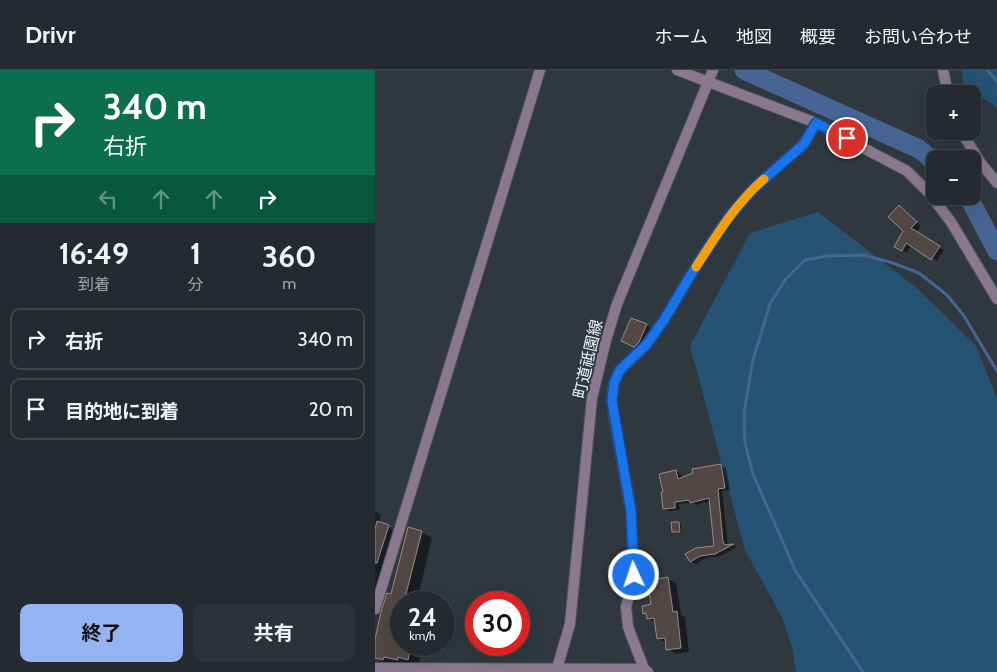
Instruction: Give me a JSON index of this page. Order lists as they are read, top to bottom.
{
  "streets": {
    "street": ["町道祗園線"]
  },
  "page": {
    "header": "Drivr",
    "nav": [
      "ホーム",
      "地図",
      "概要",
      "お問い合わせ"
    ],
    "turn": ["340 m", "右折"],
    "map_buttons": ["+", "−"],
    "eta": [
      "16:49",
      "到着",
      "1",
      "分",
      "360",
      "m"
    ],
    "list": [
      {
        "name": "右折",
        "value": "340 m"
      },
      {
        "name": "目的地に到着",
        "value": "20 m"
      }
    ],
    "speed": "24 km/h",
    "limit": "30",
    "buttons": ["終了", "共有"]
  }
}
